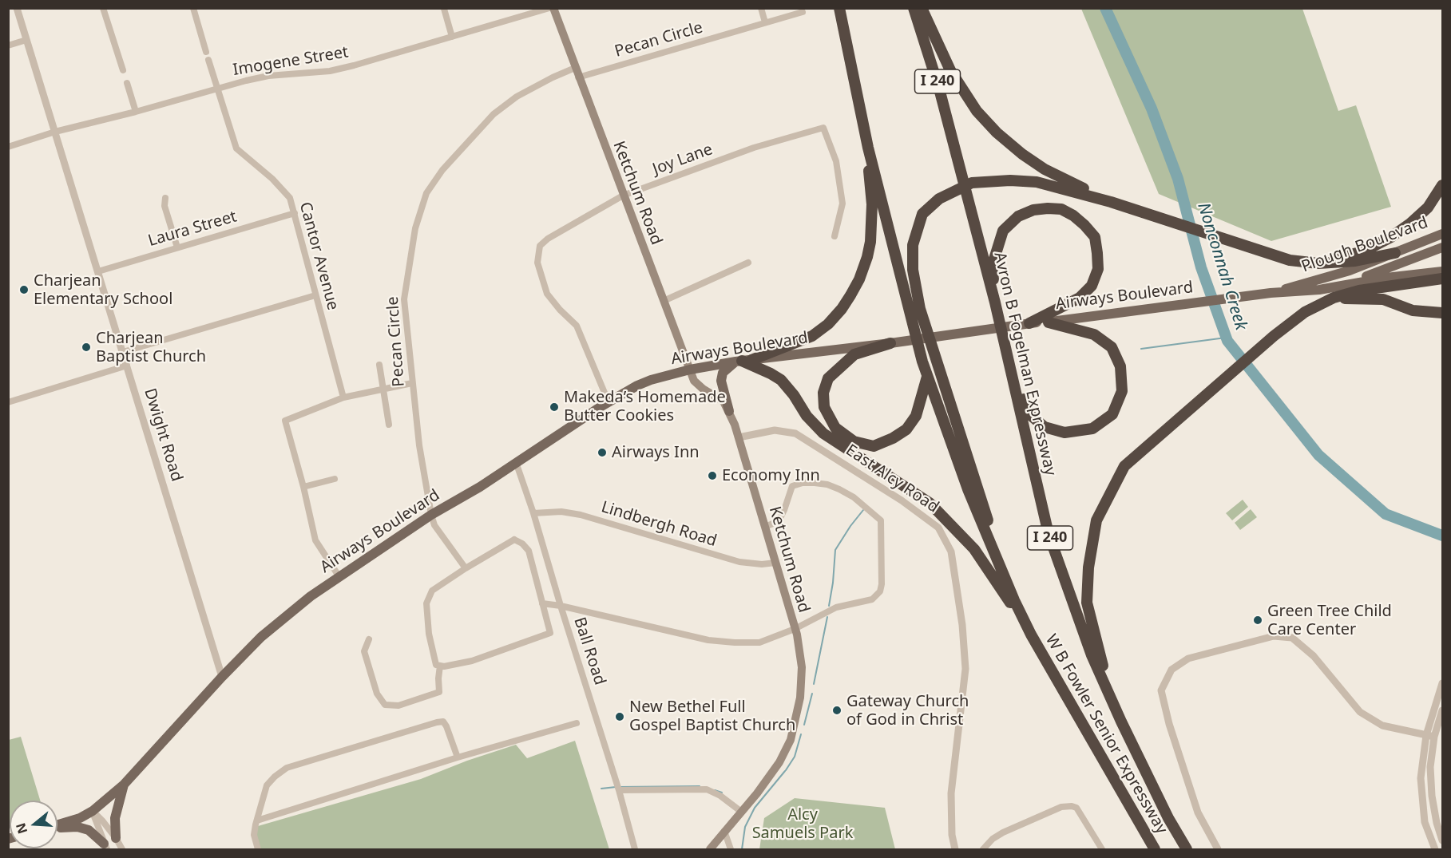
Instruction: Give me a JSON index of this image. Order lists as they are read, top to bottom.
{
  "streets": {
    "highway": ["I 240", "Avron B Fogelman Expressway", "W B Fowler Senior Expressway"],
    "main road": ["Ketchum Road", "Plough Boulevard", "Airways Boulevard"],
    "street": [
      "Pecan Circle",
      "Imogene Street",
      "Joy Lane",
      "Laura Street",
      "Cantor Avenue",
      "Dwight Road",
      "East Alcy Road",
      "Lindbergh Road",
      "Ball Road"
    ]
  },
  "crossings": [
    ["Pecan Circle", "Ketchum Road"],
    ["Pecan Circle", "Airways Boulevard"],
    ["Imogene Street", "Cantor Avenue"],
    ["Imogene Street", "Dwight Road"],
    ["Joy Lane", "Ketchum Road"],
    ["Joy Lane", "Airways Boulevard"],
    ["Ketchum Road", "Airways Boulevard"],
    ["Ketchum Road", "East Alcy Road"],
    ["Ketchum Road", "Lindbergh Road"],
    ["Laura Street", "Cantor Avenue"],
    ["Laura Street", "Dwight Road"],
    ["Plough Boulevard", "Airways Boulevard"],
    ["Airways Boulevard", "Dwight Road"],
    ["Airways Boulevard", "Ball Road"],
    ["Avron B Fogelman Expressway", "W B Fowler Senior Expressway"],
    ["Lindbergh Road", "Ball Road"]
  ],
  "water": ["Nonconnah Creek"],
  "parks": ["Alcy Samuels Park"],
  "places": [
    "Charjean Elementary School",
    "Charjean Baptist Church",
    "Makeda’s Homemade Butter Cookies",
    "Airways Inn",
    "Economy Inn",
    "Green Tree Child Care Center",
    "Gateway Church of God in Christ",
    "New Bethel Full Gospel Baptist Church"
  ],
  "north": "left"
}
